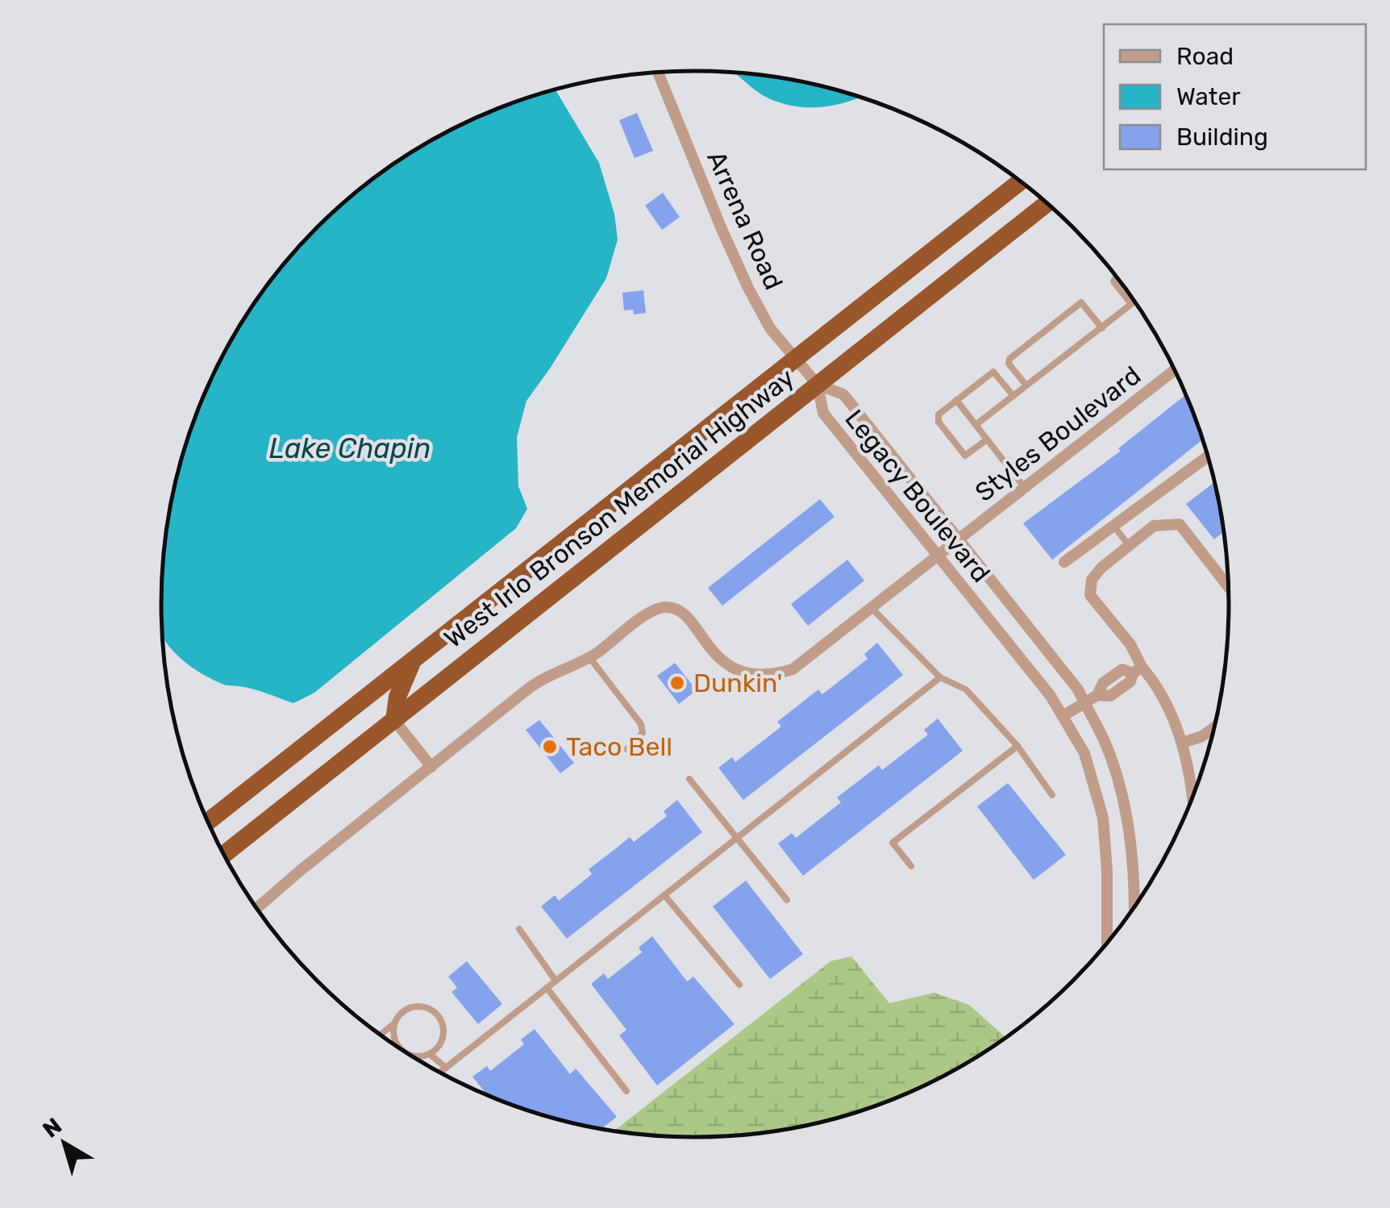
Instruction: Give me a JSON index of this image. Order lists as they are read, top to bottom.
{
  "streets": {
    "highway": ["West Irlo Bronson Memorial Highway"],
    "street": ["Arrena Road", "Styles Boulevard", "Legacy Boulevard"]
  },
  "crossings": [
    ["Arrena Road", "Legacy Boulevard"],
    ["Arrena Road", "West Irlo Bronson Memorial Highway"],
    ["Styles Boulevard", "Legacy Boulevard"],
    ["Legacy Boulevard", "West Irlo Bronson Memorial Highway"]
  ],
  "water": ["Lake Chapin"],
  "places": ["Dunkin'", "Taco Bell"],
  "legend": ["Road", "Water", "Building"],
  "north": "top left"
}
